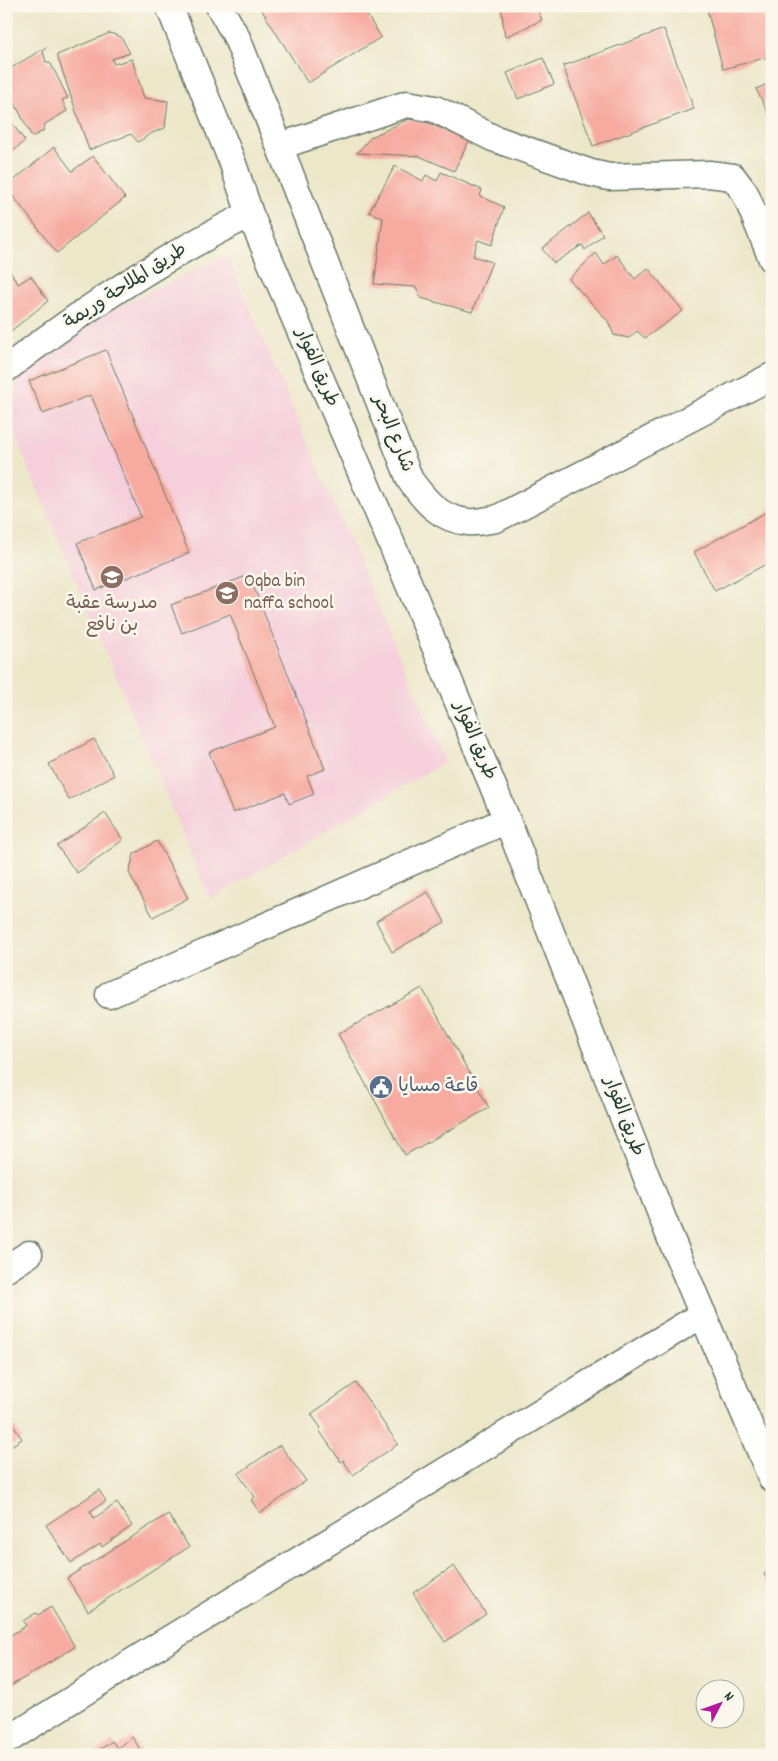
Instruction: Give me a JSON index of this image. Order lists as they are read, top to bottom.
{
  "streets": {
    "street": ["طريق الملاحة وريمة", "طريق الفوار", "شارع البحر"]
  },
  "crossings": [
    ["طريق الملاحة وريمة", "طريق الفوار"]
  ],
  "places": {
    "school or university": ["مدرسة عقبة بن نافع", "Oqba bin naffa school"],
    "public building": ["قاعة مسايا"]
  },
  "north": "top right"
}
